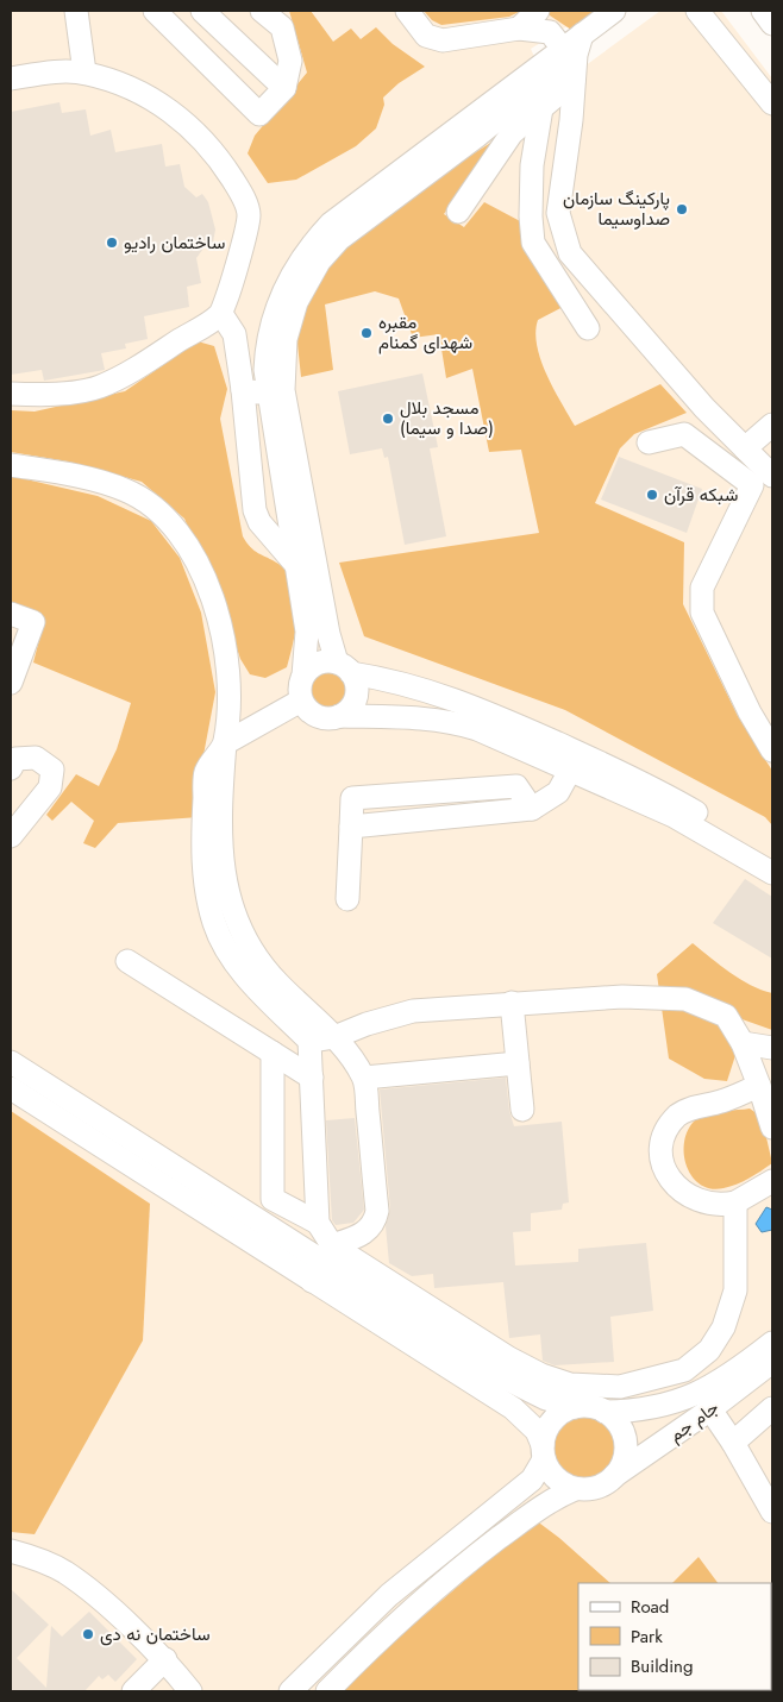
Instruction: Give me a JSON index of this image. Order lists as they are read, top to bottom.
{
  "streets": {
    "lane": ["جام جم"]
  },
  "places": [
    "پارکینگ سازمان صداوسیما",
    "ساختمان رادیو",
    "مقبره شهدای گمنام",
    "مسجد بلال (صدا و سیما)",
    "شبکه قرآن",
    "ساختمان نه دی"
  ],
  "legend": ["Road", "Park", "Building"]
}
